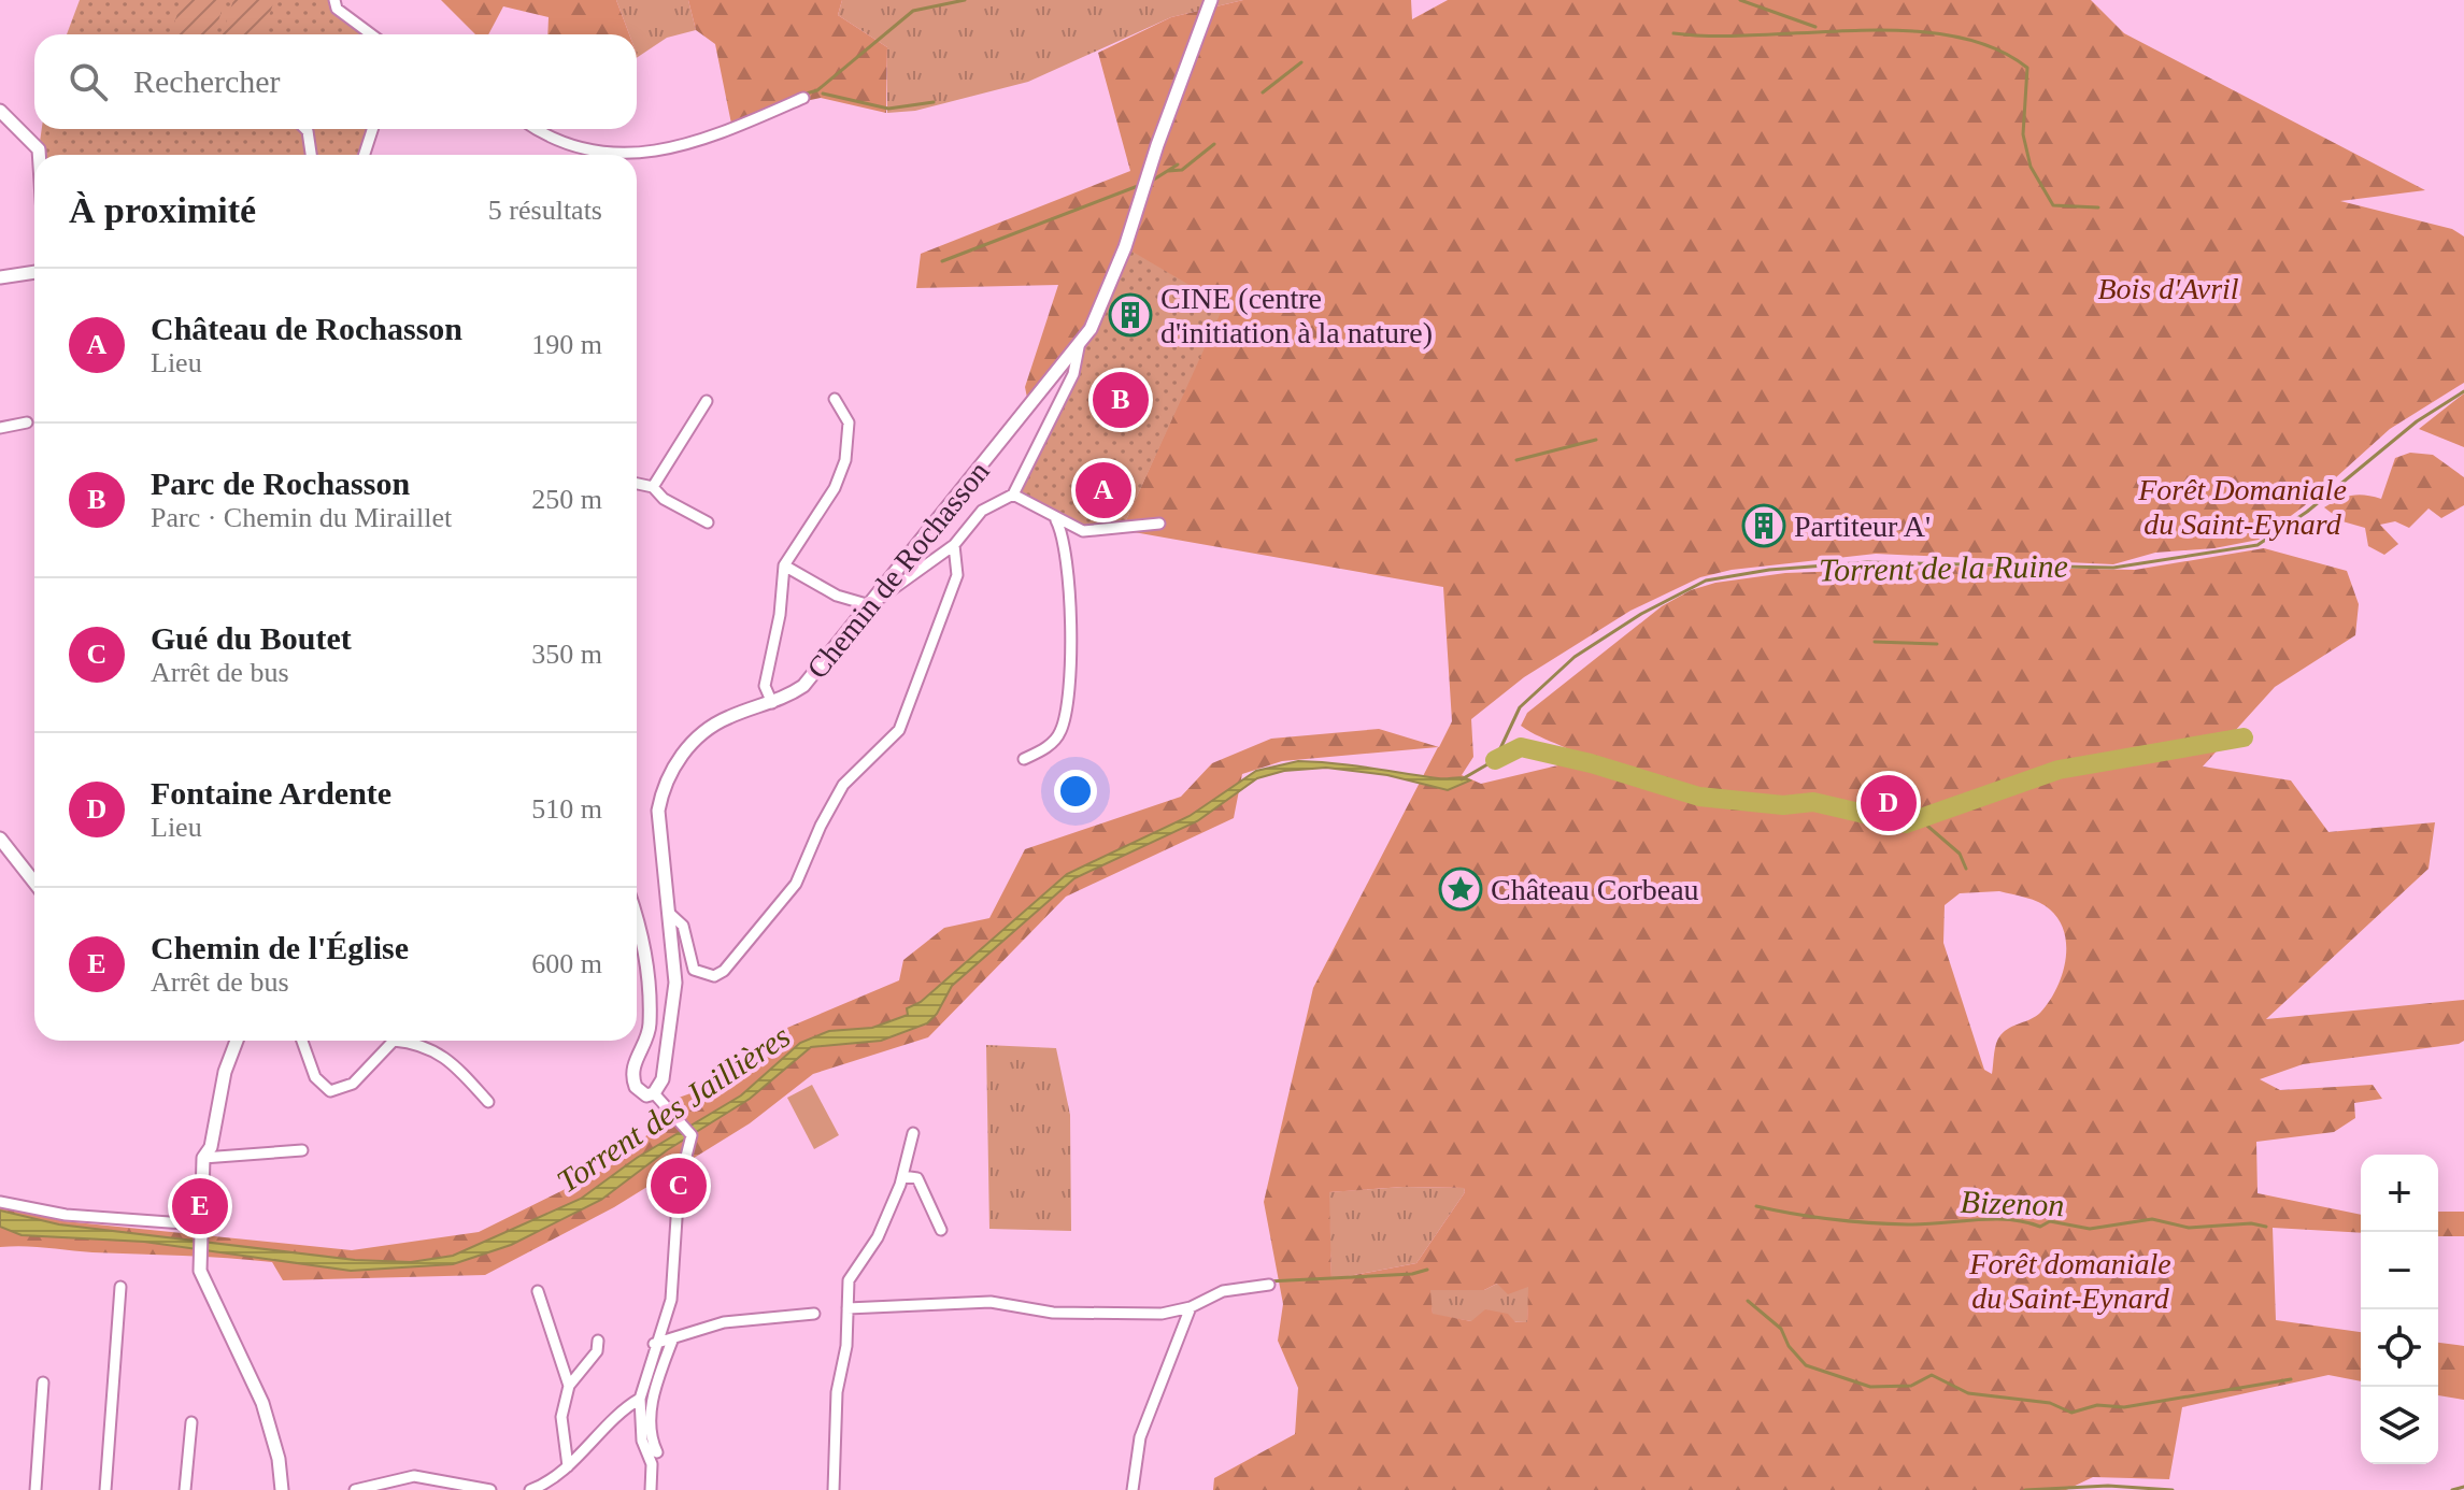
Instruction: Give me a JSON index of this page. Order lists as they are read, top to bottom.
{
  "streets": {
    "street": ["Chemin de Rochasson"]
  },
  "water": ["Torrent de la Ruine", "Torrent des Jaillières", "Bizenon"],
  "parks": ["Bois d'Avril", "Forêt Domaniale du Saint-Eynard", "Forêt domaniale du Saint-Eynard"],
  "places": {
    "building": ["CINE (centre d'initiation à la nature)", "Partiteur A'"],
    "place": ["Château Corbeau"]
  },
  "page": {
    "search": "Rechercher",
    "heading": ["À proximité", "5 résultats"],
    "list": [
      {
        "mark": "A",
        "name": "Château de Rochasson",
        "note": "Lieu",
        "value": "190 m"
      },
      {
        "mark": "B",
        "name": "Parc de Rochasson",
        "note": "Parc · Chemin du Miraillet",
        "value": "250 m"
      },
      {
        "mark": "C",
        "name": "Gué du Boutet",
        "note": "Arrêt de bus",
        "value": "350 m"
      },
      {
        "mark": "D",
        "name": "Fontaine Ardente",
        "note": "Lieu",
        "value": "510 m"
      },
      {
        "mark": "E",
        "name": "Chemin de l'Église",
        "note": "Arrêt de bus",
        "value": "600 m"
      }
    ],
    "pins": [
      "B",
      "A",
      "D",
      "C",
      "E"
    ],
    "map_buttons": ["+", "−"]
  }
}
